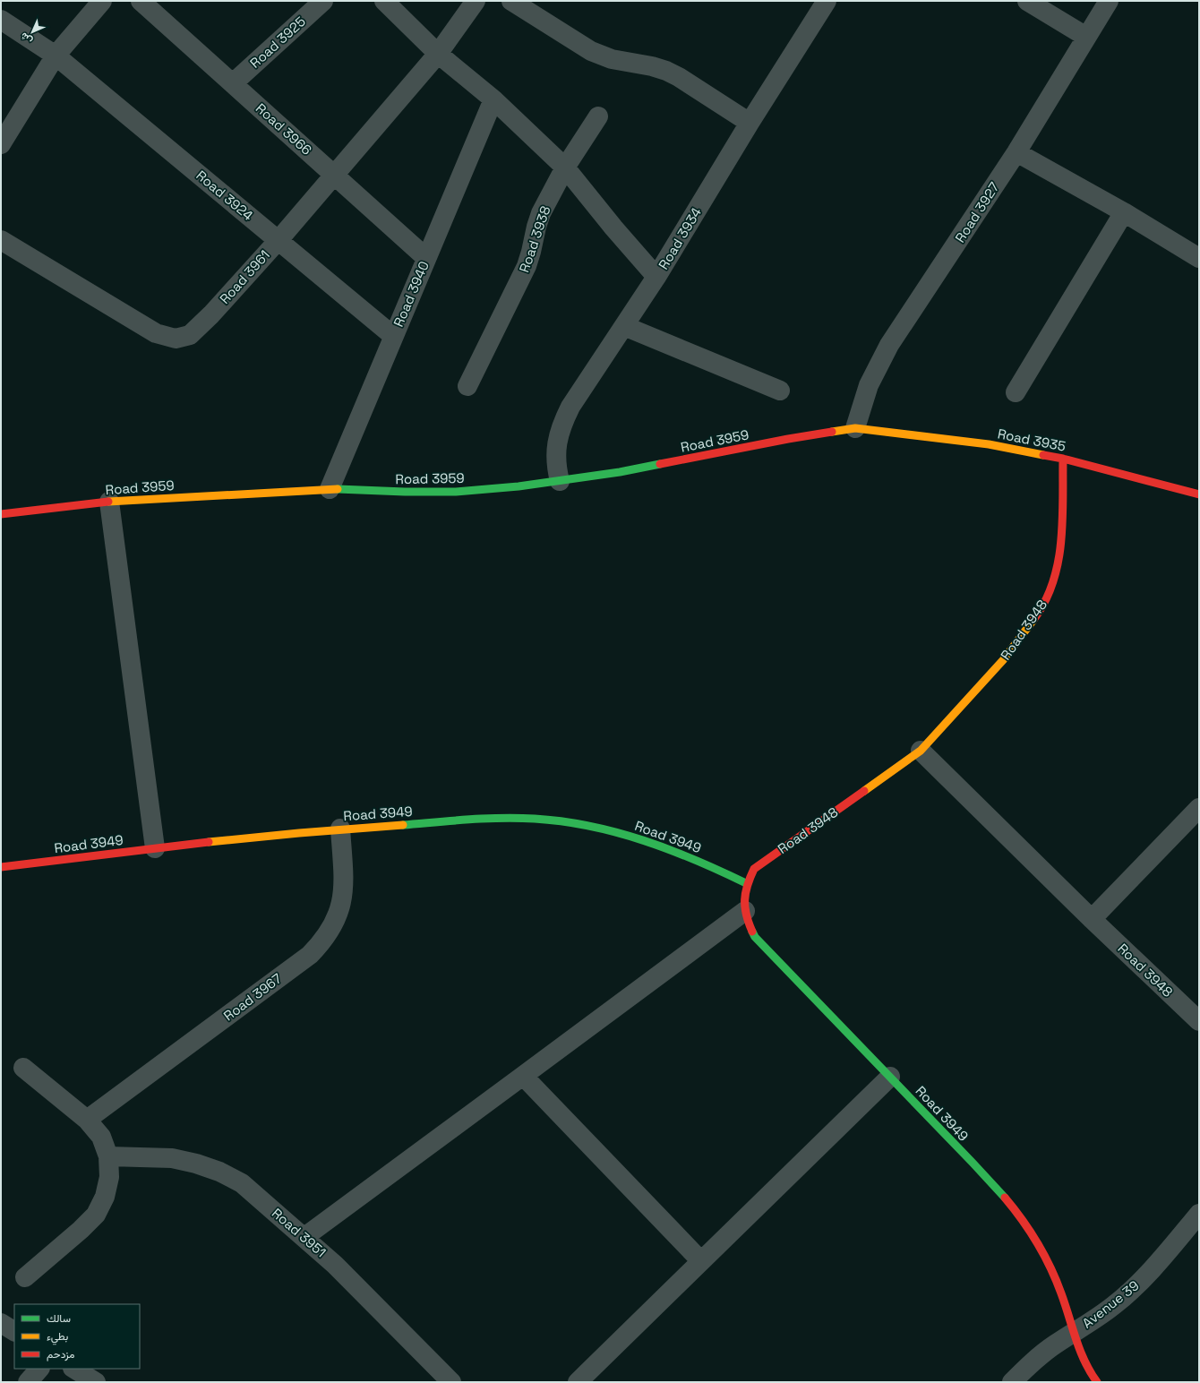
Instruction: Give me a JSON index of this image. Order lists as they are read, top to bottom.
{
  "streets": {
    "street": [
      "Road 3925",
      "Road 3966",
      "Road 3924",
      "Road 3927",
      "Road 3934",
      "Road 3938",
      "Road 3961",
      "Road 3940",
      "Road 3935",
      "Road 3959",
      "Road 3948",
      "Road 3949",
      "Road 3967",
      "Road 3951",
      "Avenue 39"
    ]
  },
  "crossings": [
    ["Road 3925", "Road 3966"],
    ["Road 3966", "Road 3961"],
    ["Road 3966", "Road 3940"],
    ["Road 3924", "Road 3961"],
    ["Road 3924", "Road 3940"],
    ["Road 3927", "Road 3935"],
    ["Road 3927", "Road 3959"],
    ["Road 3934", "Road 3959"],
    ["Road 3940", "Road 3959"],
    ["Road 3935", "Road 3959"],
    ["Road 3935", "Road 3948"],
    ["Road 3948", "Road 3949"],
    ["Road 3949", "Road 3967"],
    ["Road 3949", "Avenue 39"]
  ],
  "legend": ["سالك", "بطيء", "مزدحم"],
  "north": "bottom left"
}
